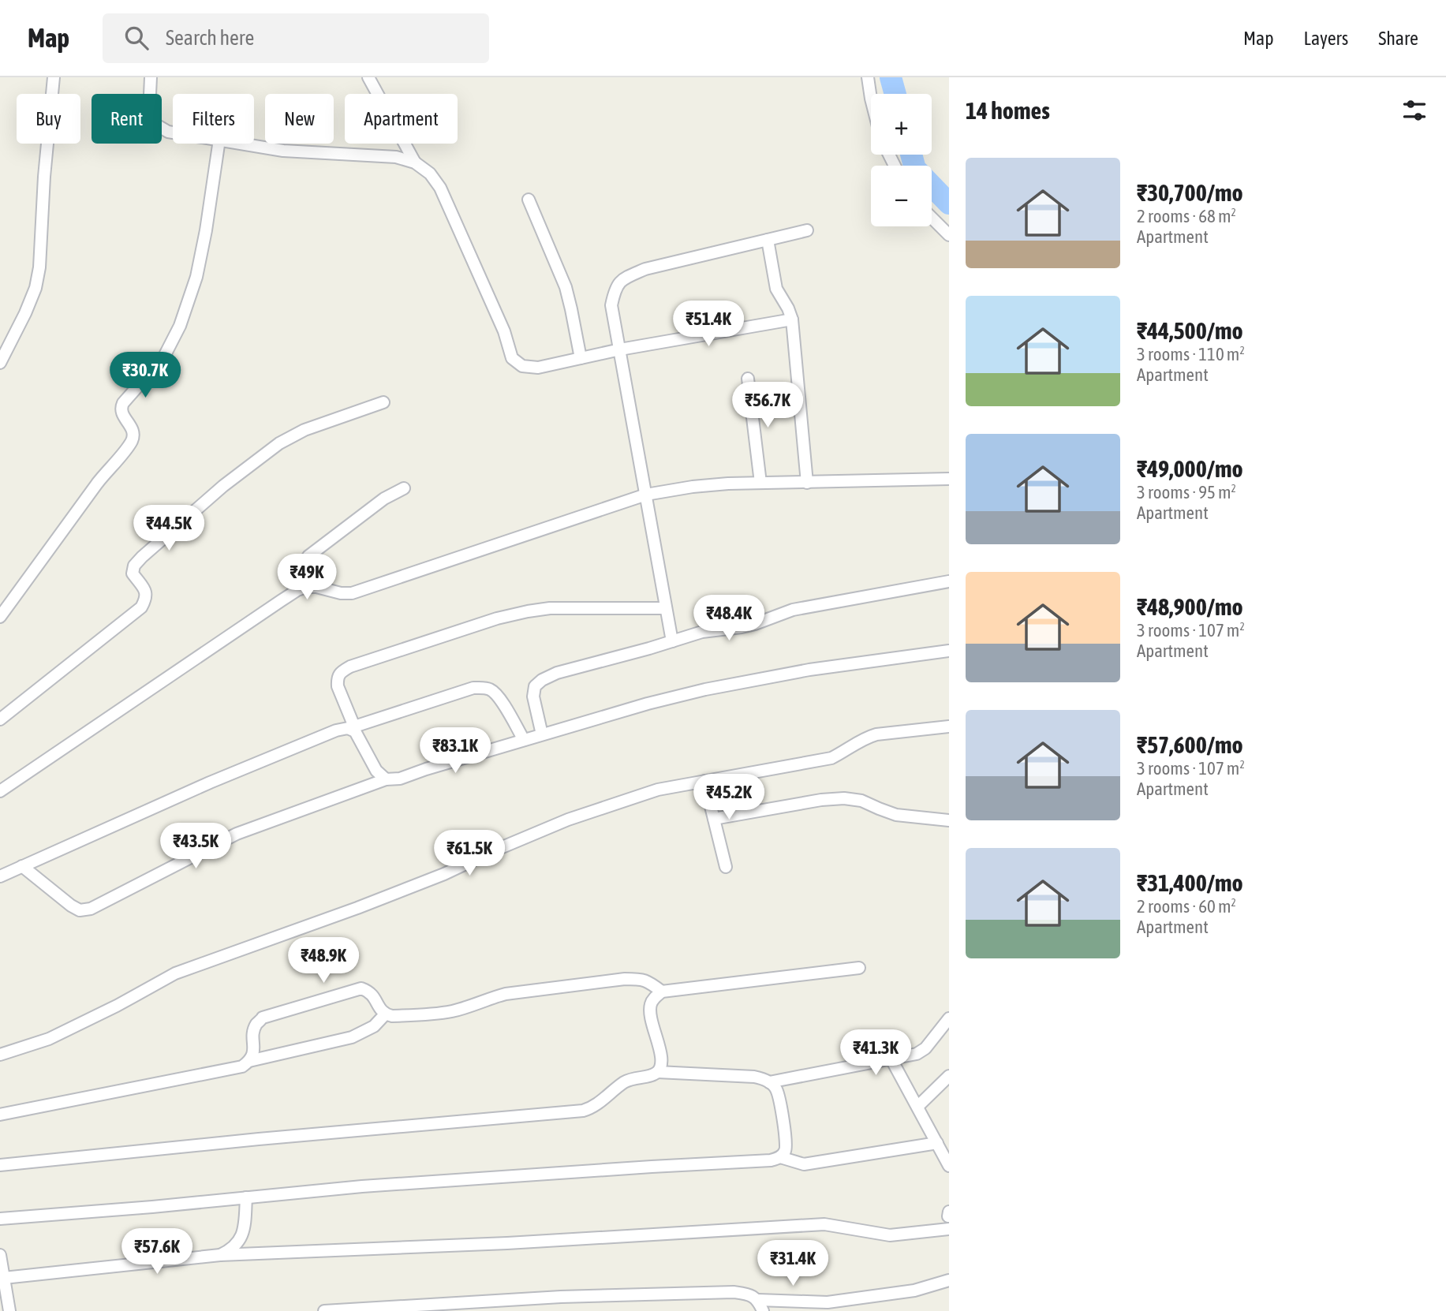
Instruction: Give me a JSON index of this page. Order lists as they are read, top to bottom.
{
  "page": {
    "header": "Map",
    "search": "Search here",
    "nav": ["Map", "Layers", "Share"],
    "heading": "14 homes",
    "map_buttons": ["+", "−"],
    "chip": [
      "Buy",
      "Rent",
      "Filters",
      "New",
      "Apartment"
    ],
    "list": [
      {
        "name": "₹30,700/mo",
        "note": "2 rooms · 68 m² · Apartment"
      },
      {
        "name": "₹44,500/mo",
        "note": "3 rooms · 110 m² · Apartment"
      },
      {
        "name": "₹49,000/mo",
        "note": "3 rooms · 95 m² · Apartment"
      },
      {
        "name": "₹48,900/mo",
        "note": "3 rooms · 107 m² · Apartment"
      },
      {
        "name": "₹57,600/mo",
        "note": "3 rooms · 107 m² · Apartment"
      },
      {
        "name": "₹31,400/mo",
        "note": "2 rooms · 60 m² · Apartment"
      }
    ],
    "price": [
      "₹51.4K",
      "₹30.7K",
      "₹56.7K",
      "₹44.5K",
      "₹49K",
      "₹48.4K",
      "₹83.1K",
      "₹45.2K",
      "₹43.5K",
      "₹61.5K",
      "₹48.9K",
      "₹41.3K",
      "₹57.6K",
      "₹31.4K"
    ]
  }
}
